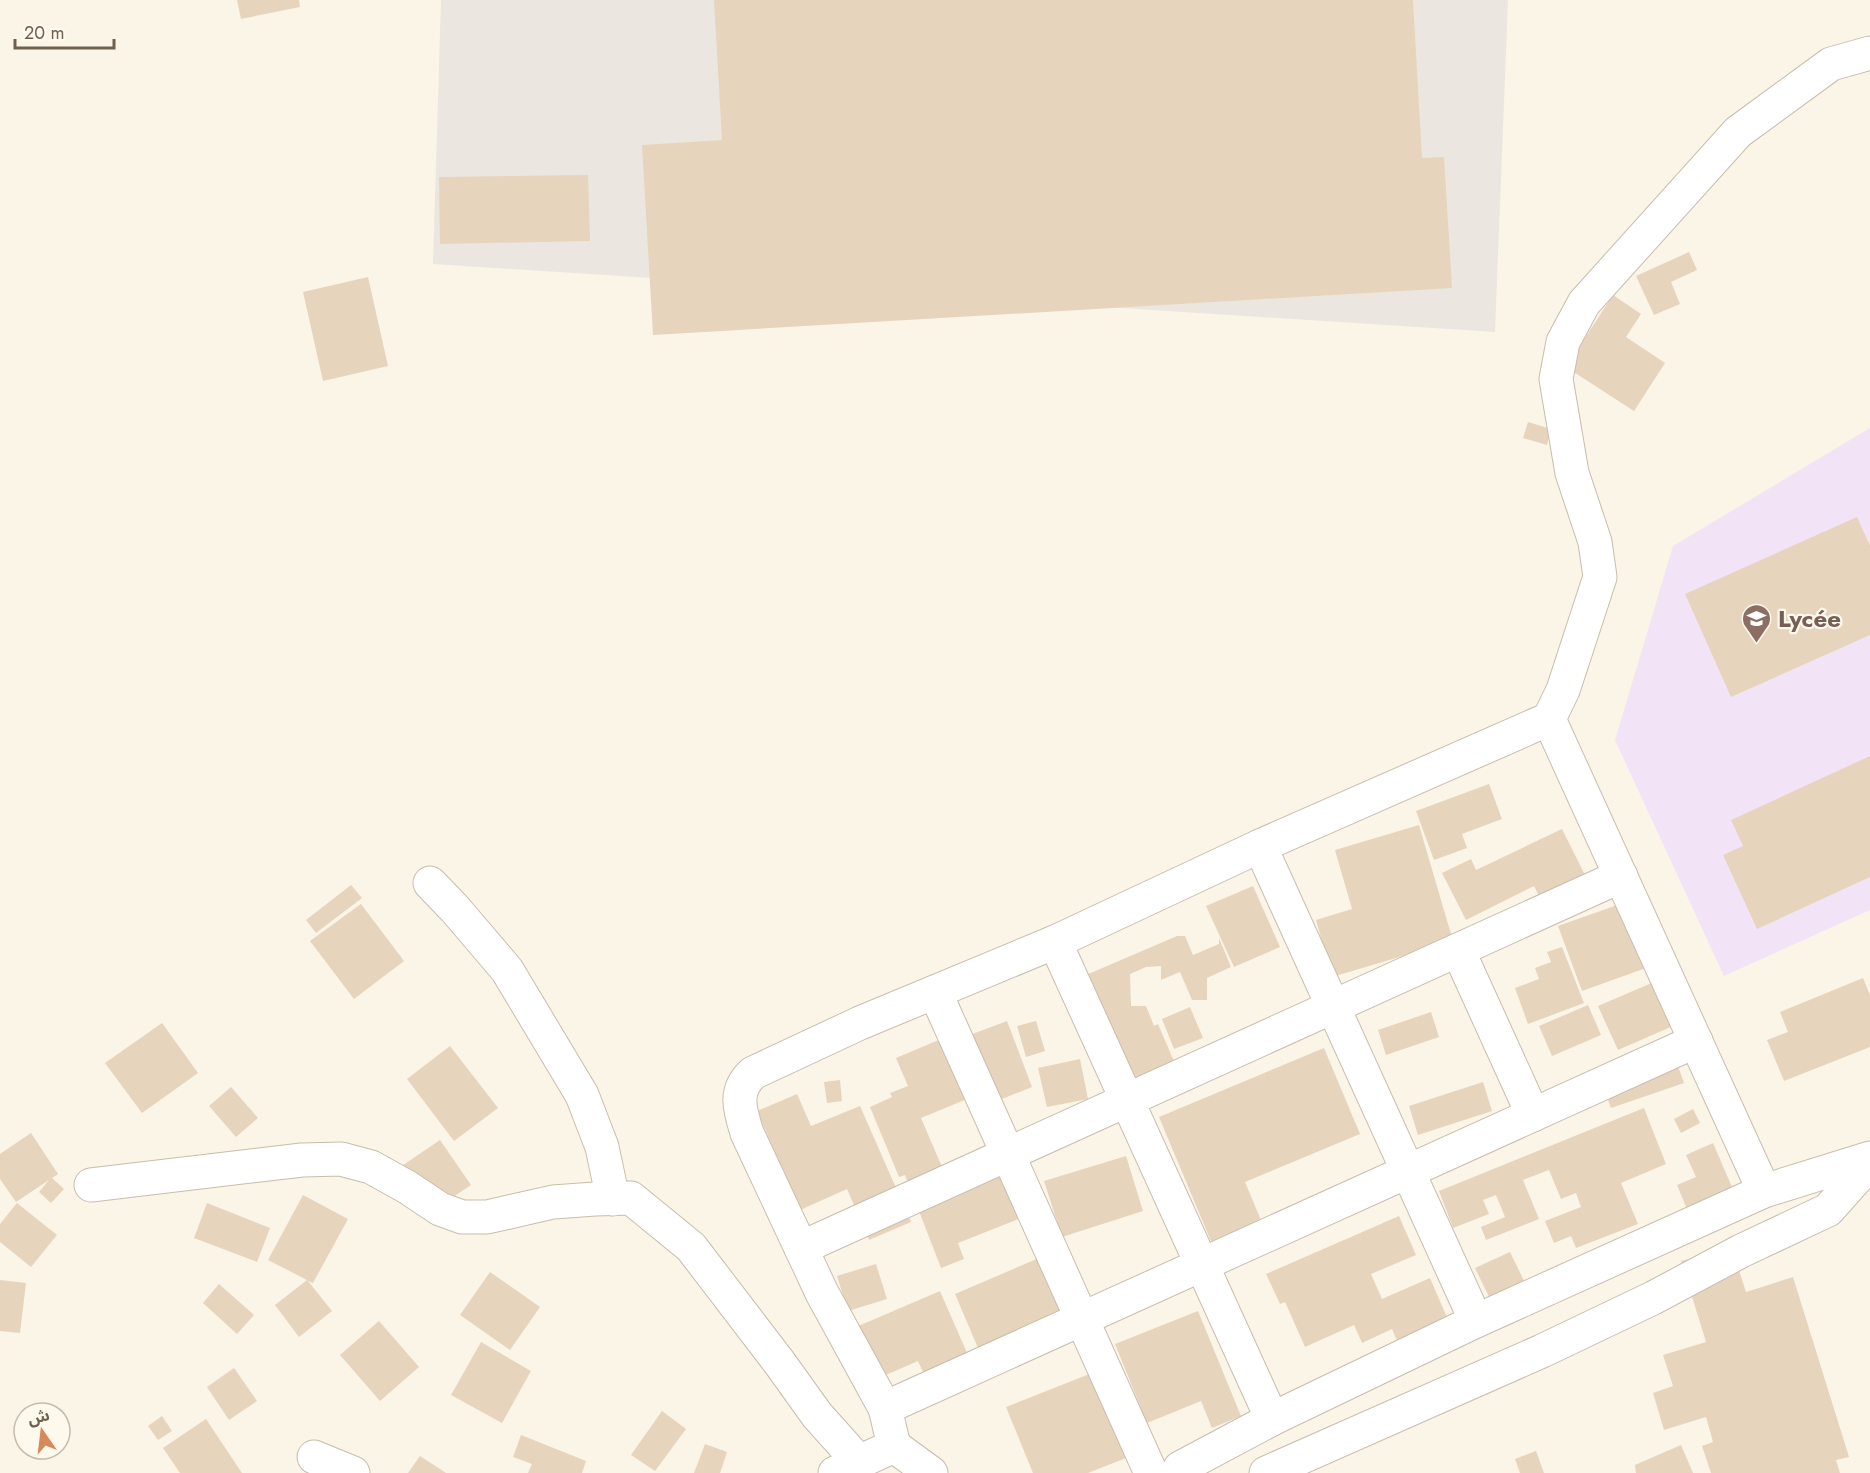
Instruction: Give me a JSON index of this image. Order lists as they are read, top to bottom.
{
  "places": {
    "school or university": ["Lycée"]
  },
  "scale_bar": "20 m",
  "north": "top"
}
